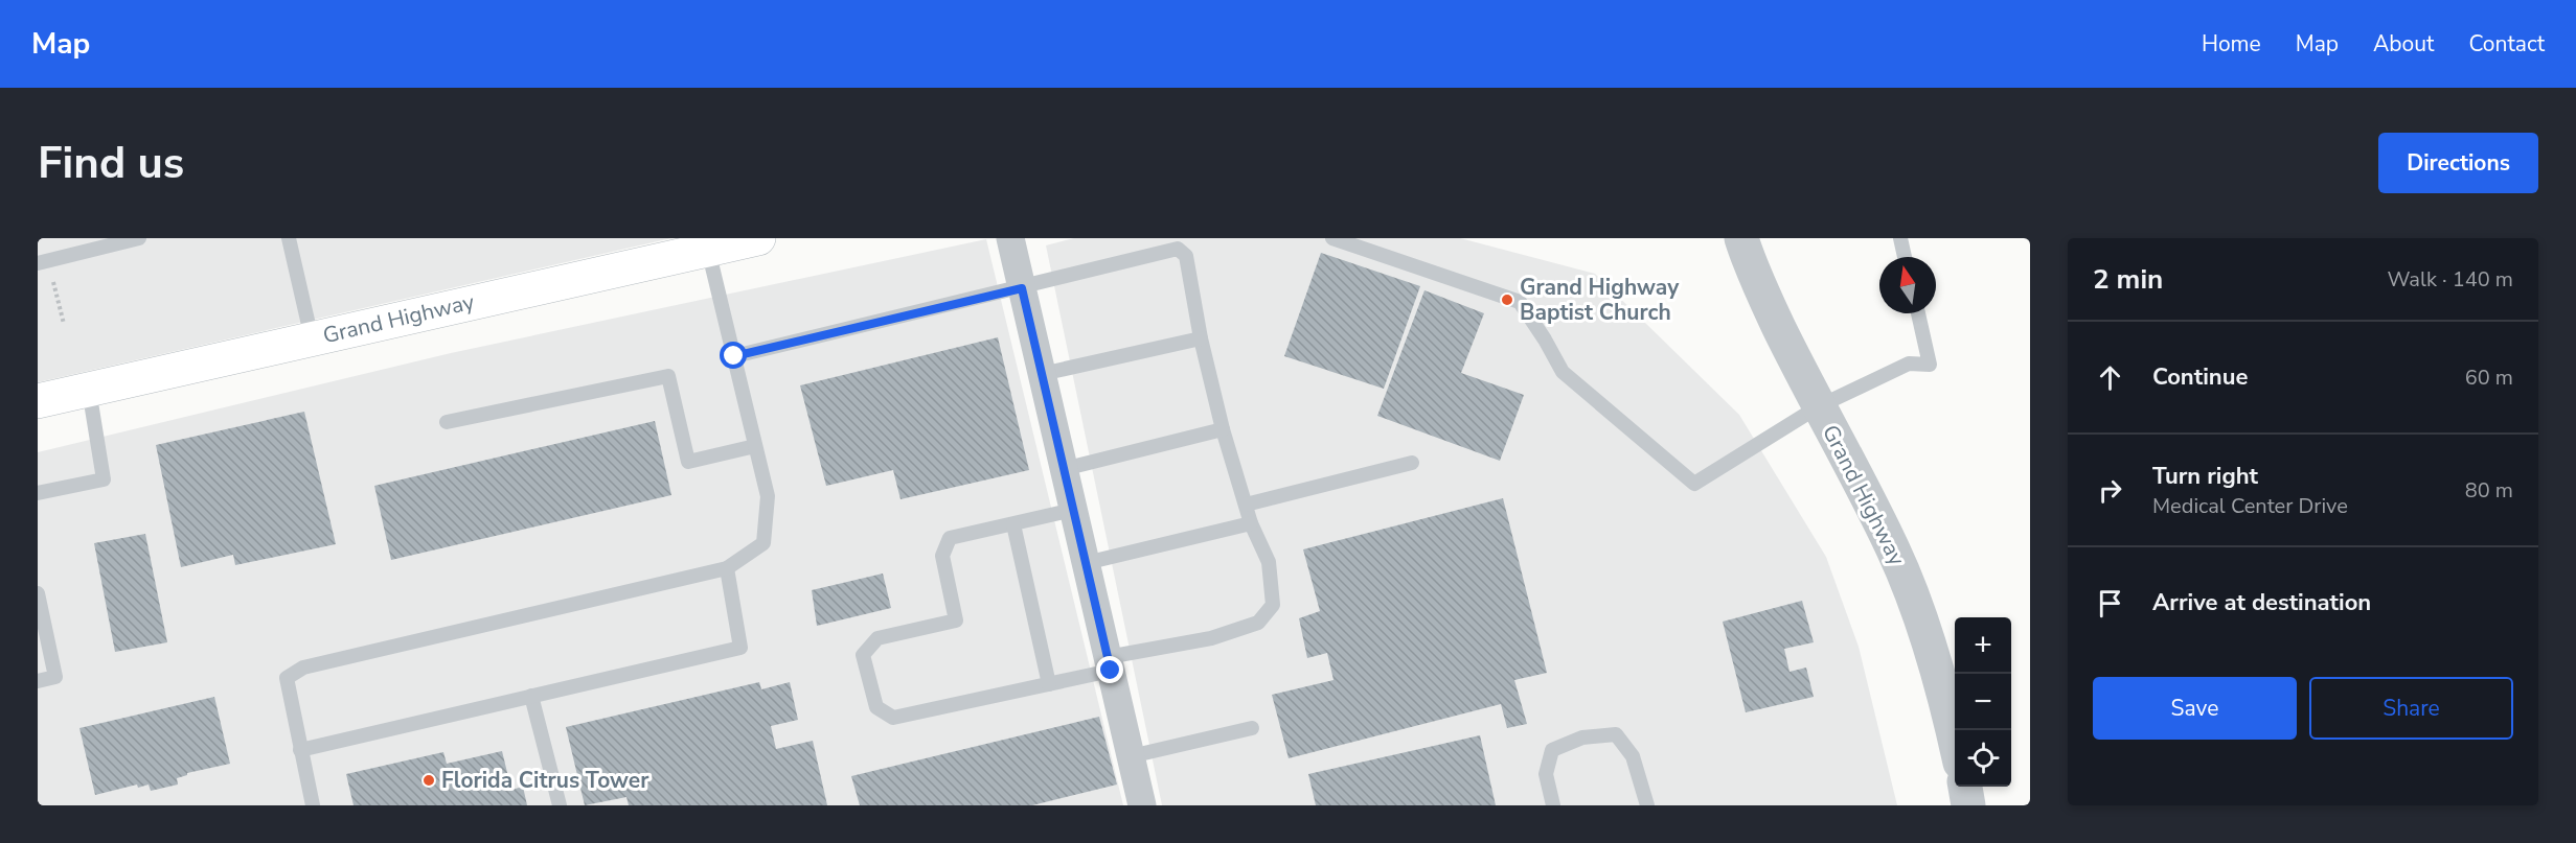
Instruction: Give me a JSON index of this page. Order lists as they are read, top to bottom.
{
  "streets": {
    "main road": ["Grand Highway"]
  },
  "places": ["Grand Highway Baptist Church", "Florida Citrus Tower"],
  "north": "top",
  "page": {
    "header": "Map",
    "nav": [
      "Home",
      "Map",
      "About",
      "Contact"
    ],
    "buttons": [
      "Directions",
      ["Save", "Share"]
    ],
    "title": "Find us",
    "heading": ["2 min", "Walk · 140 m"],
    "list": [
      ["Continue", "60 m"],
      ["Turn right", "Medical Center Drive", "80 m"],
      "Arrive at destination"
    ],
    "map_buttons": ["+", "−"]
  }
}
